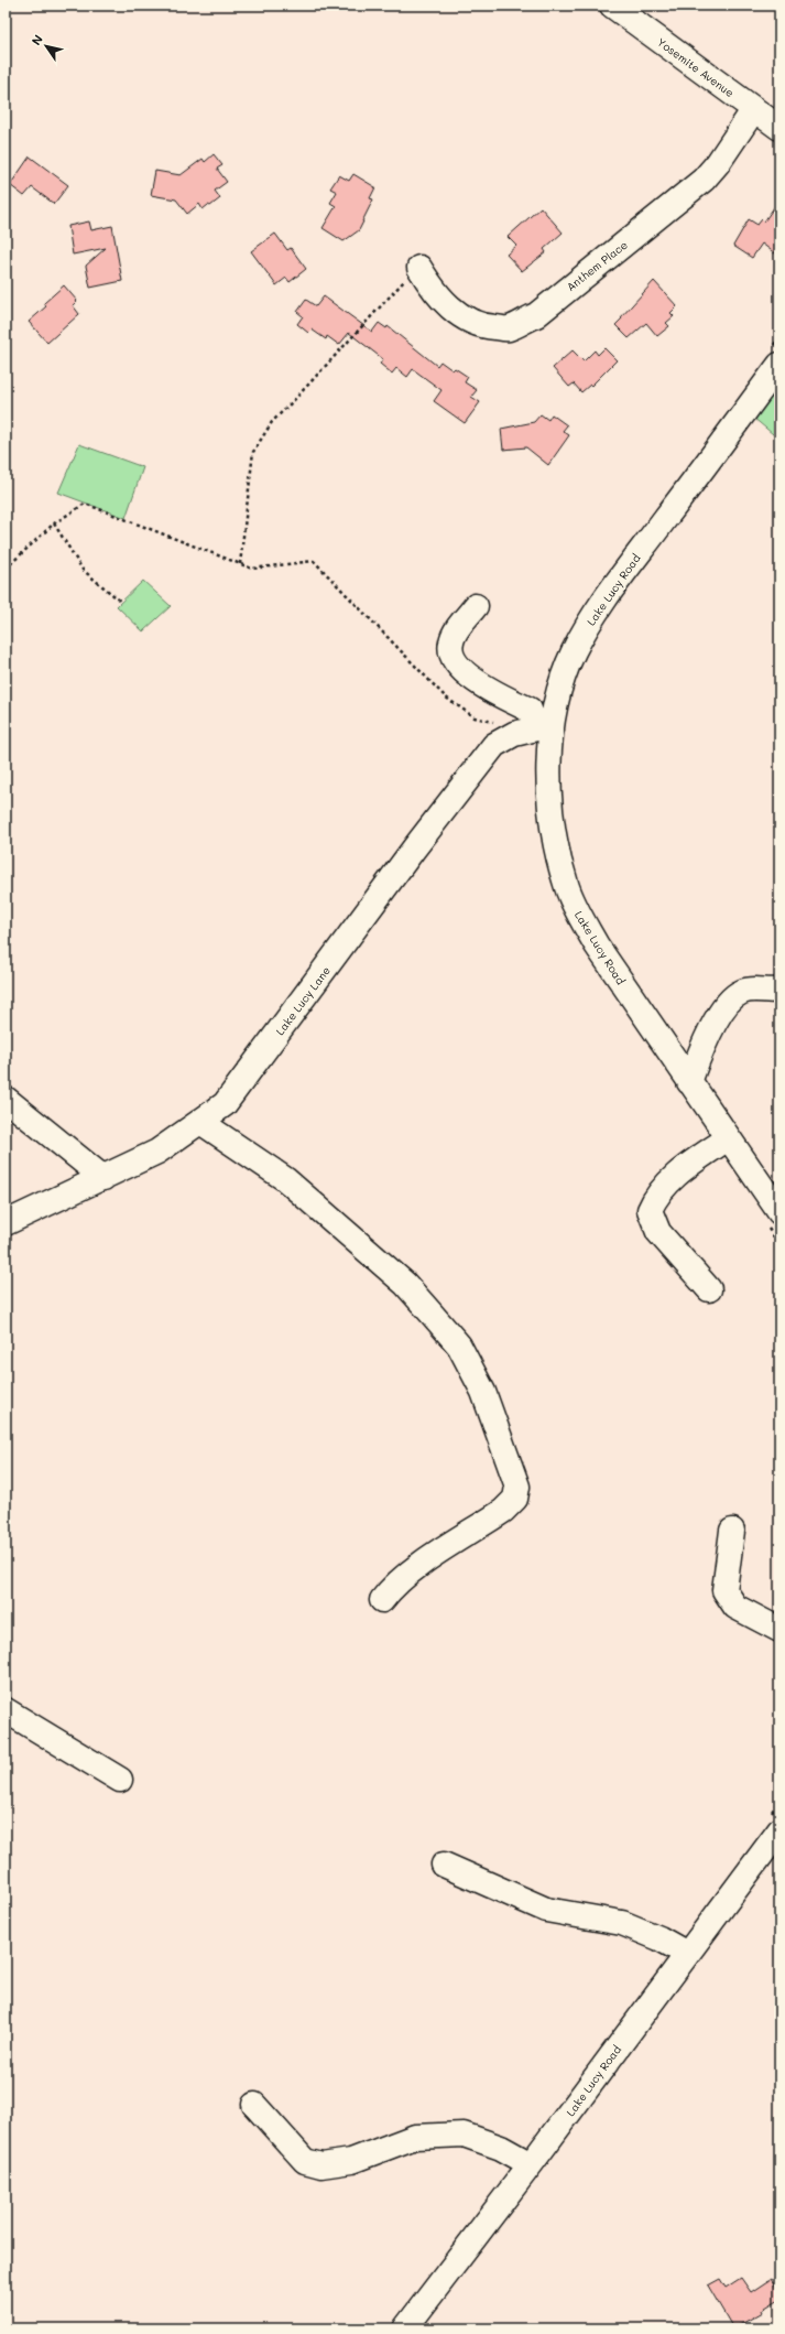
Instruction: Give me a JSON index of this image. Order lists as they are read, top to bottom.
{
  "streets": {
    "street": [
      "Yosemite Avenue",
      "Anthem Place",
      "Lake Lucy Road",
      "Lake Lucy Lane"
    ]
  },
  "crossings": [
    ["Yosemite Avenue", "Anthem Place"],
    ["Lake Lucy Road", "Lake Lucy Lane"]
  ],
  "north": "top left"
}
